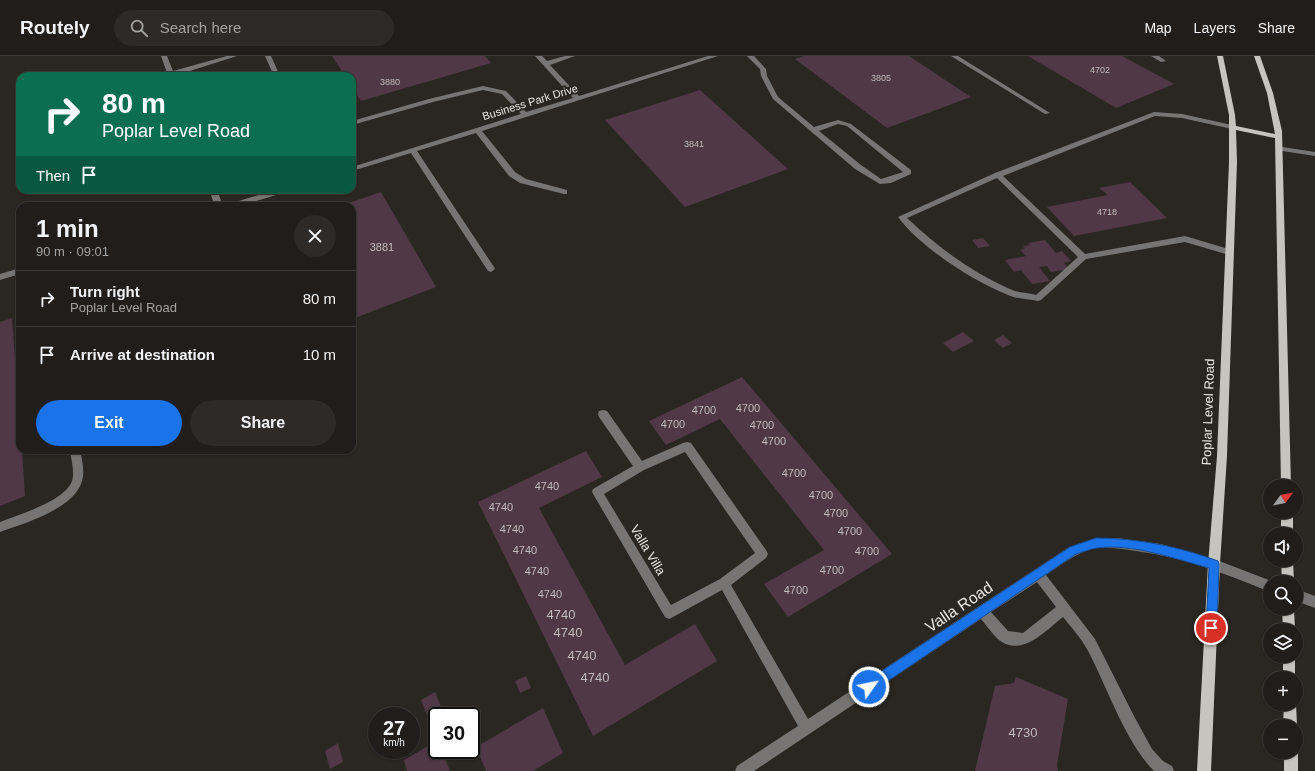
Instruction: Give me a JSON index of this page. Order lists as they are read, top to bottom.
{
  "streets": {
    "main road": ["Poplar Level Road"],
    "street": ["Business Park Drive", "Valla Villa", "Valla Road"]
  },
  "crossings": [
    ["Poplar Level Road", "Valla Road"]
  ],
  "house_numbers": [
    "4702",
    "3805",
    "3880",
    "3841",
    "4718",
    "3881",
    "4700",
    "4700",
    "4700",
    "4700",
    "4700",
    "4700",
    "4740",
    "4700",
    "4740",
    "4700",
    "4740",
    "4700",
    "4740",
    "4700",
    "4700",
    "4740",
    "4700",
    "4740",
    "4740",
    "4740",
    "4740",
    "4740",
    "4730"
  ],
  "north": "top right",
  "page": {
    "header": "Routely",
    "search": "Search here",
    "nav": ["Map", "Layers", "Share"],
    "turn": ["80 m", "Poplar Level Road"],
    "then": "Then",
    "heading": ["1 min", "90 m · 09:01"],
    "list": [
      {
        "name": "Turn right",
        "note": "Poplar Level Road",
        "value": "80 m"
      },
      {
        "name": "Arrive at destination",
        "value": "10 m"
      }
    ],
    "buttons": ["Exit", "Share"],
    "map_buttons": ["+", "−"],
    "speed": "27 km/h",
    "limit": "30"
  }
}
